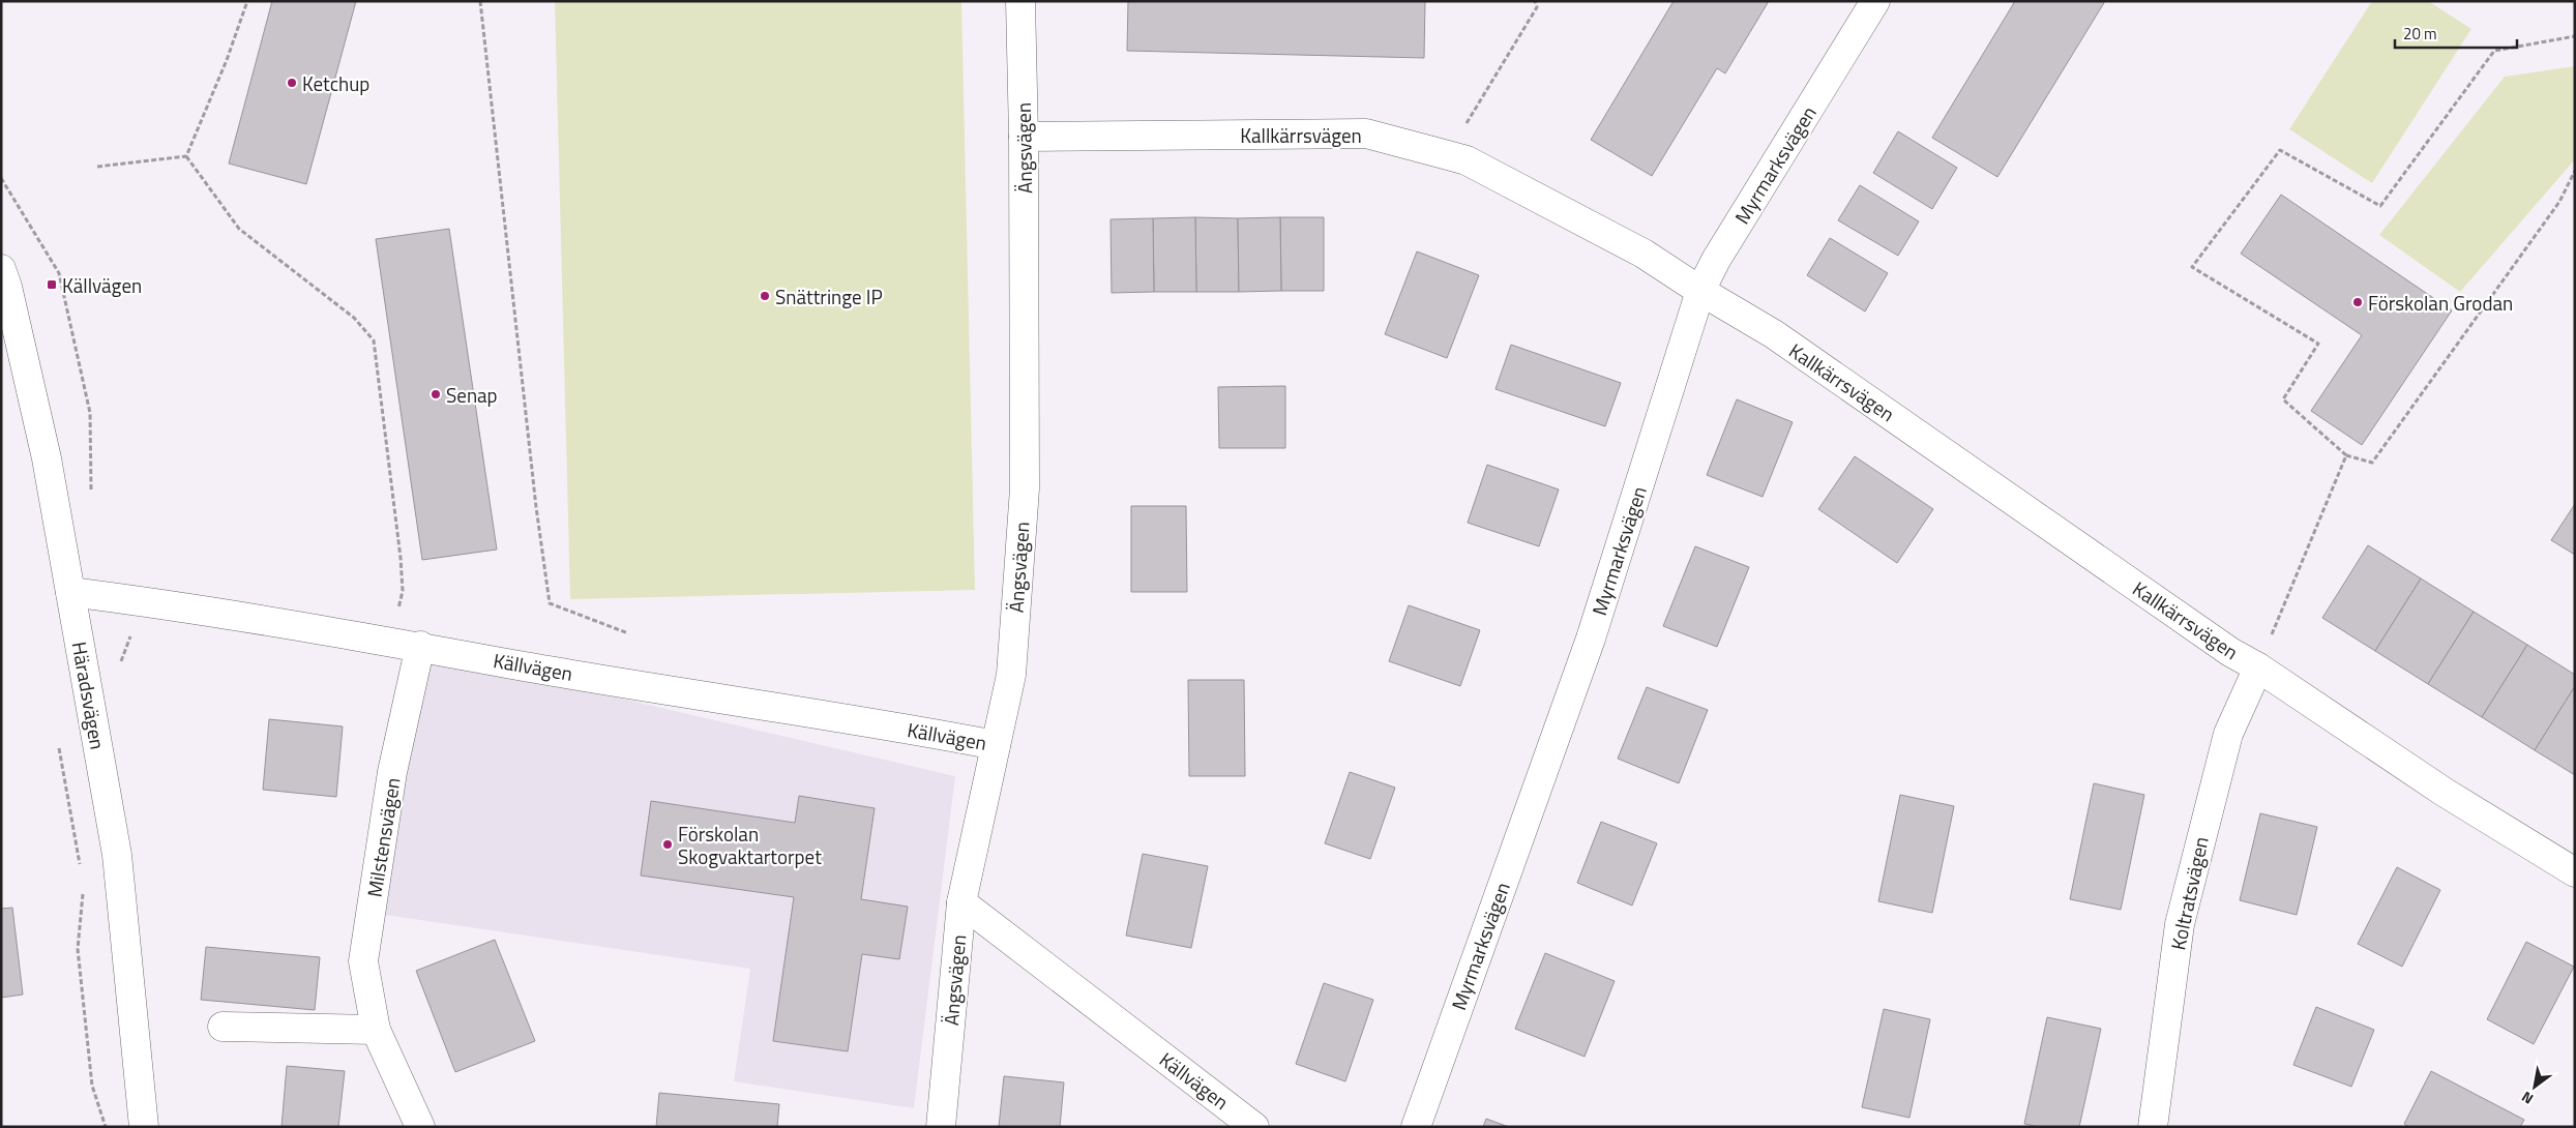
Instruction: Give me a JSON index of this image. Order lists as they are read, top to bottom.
{
  "streets": {
    "street": [
      "Kallkärrsvägen",
      "Ängsvägen",
      "Myrmarksvägen",
      "Källvägen",
      "Häradsvägen",
      "Milstensvägen",
      "Koltratsvägen"
    ]
  },
  "crossings": [
    ["Kallkärrsvägen", "Ängsvägen"],
    ["Kallkärrsvägen", "Myrmarksvägen"],
    ["Kallkärrsvägen", "Koltratsvägen"],
    ["Ängsvägen", "Källvägen"],
    ["Källvägen", "Häradsvägen"],
    ["Källvägen", "Milstensvägen"]
  ],
  "places": {
    "other": [
      "Ketchup",
      "Snättringe IP",
      "Förskolan Grodan",
      "Senap",
      "Förskolan Skogvaktartorpet"
    ],
    "transit": ["Källvägen"]
  },
  "scale_bar": "20 m",
  "north": "bottom left"
}
